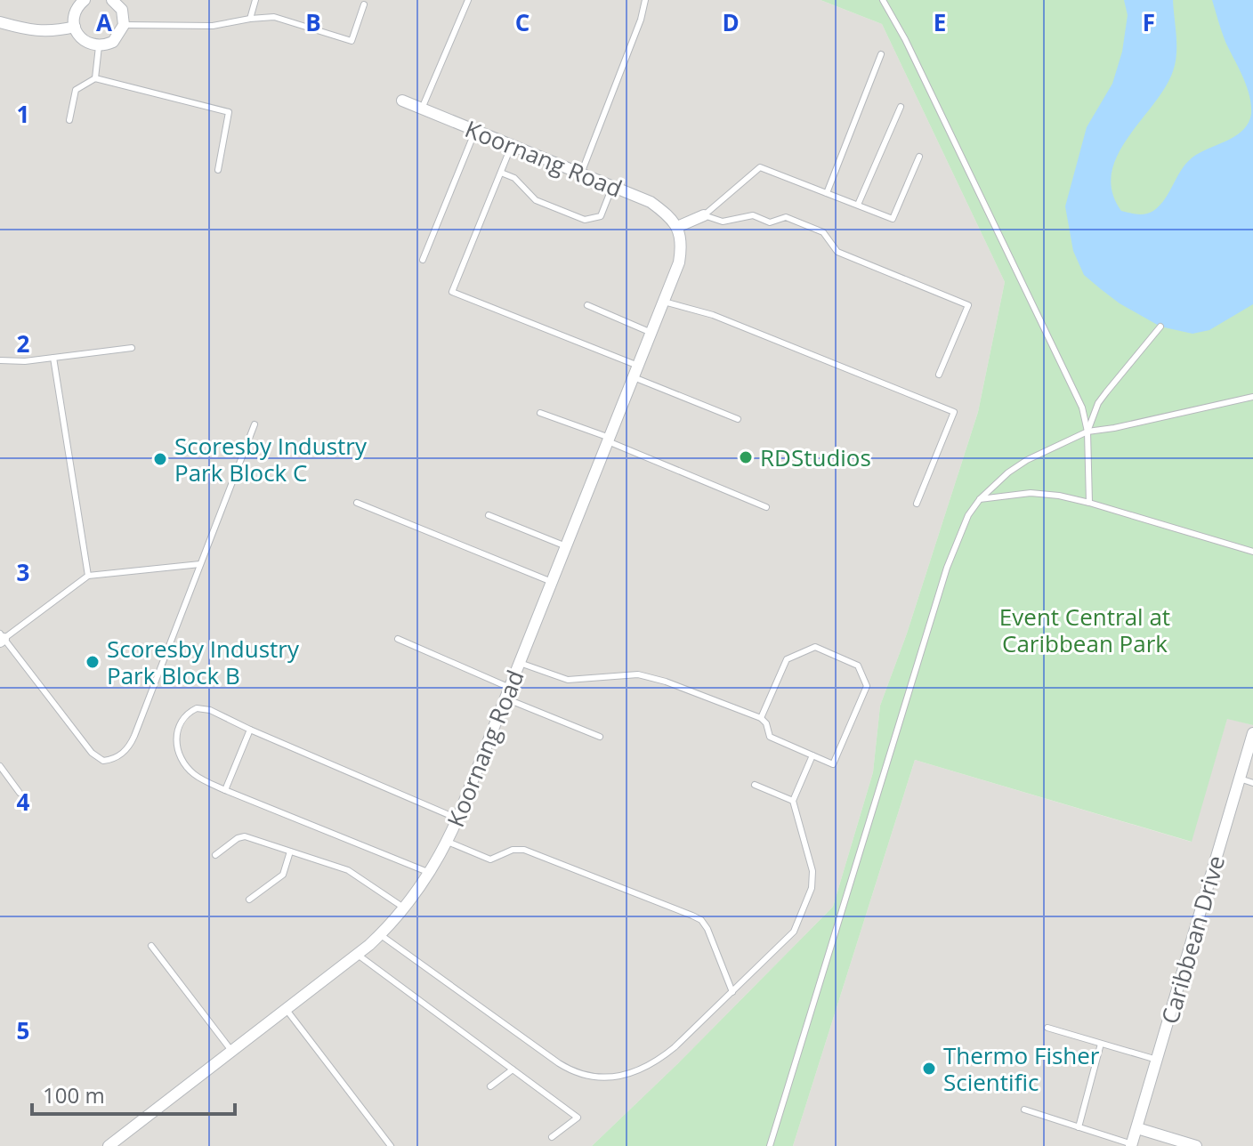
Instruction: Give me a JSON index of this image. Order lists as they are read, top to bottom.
{
  "streets": {
    "street": ["Koornang Road", "Caribbean Drive"]
  },
  "parks": ["Event Central at Caribbean Park"],
  "places": [
    "RDStudios",
    "Scoresby Industry Park Block C",
    "Scoresby Industry Park Block B",
    "Thermo Fisher Scientific"
  ],
  "scale_bar": "100 m",
  "grid": {
    "columns": [
      "A",
      "B",
      "C",
      "D",
      "E",
      "F"
    ],
    "rows": [
      "1",
      "2",
      "3",
      "4",
      "5"
    ]
  }
}
